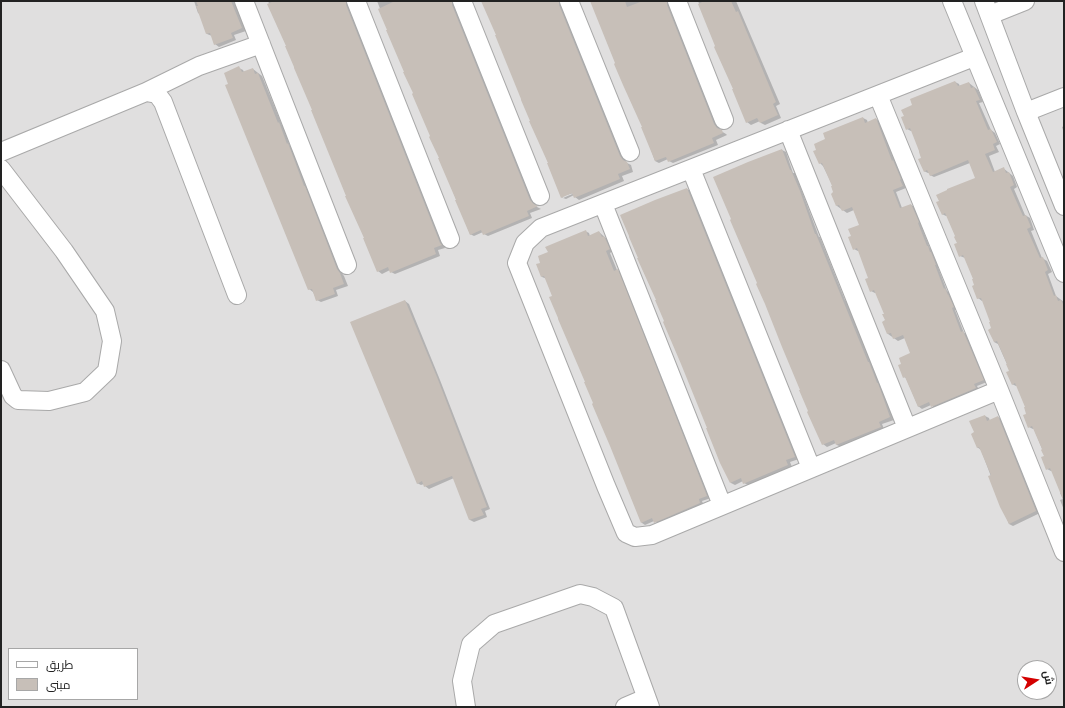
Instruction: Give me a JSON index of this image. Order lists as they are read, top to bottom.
{
  "legend": ["طريق", "مبنى"],
  "north": "right"
}
